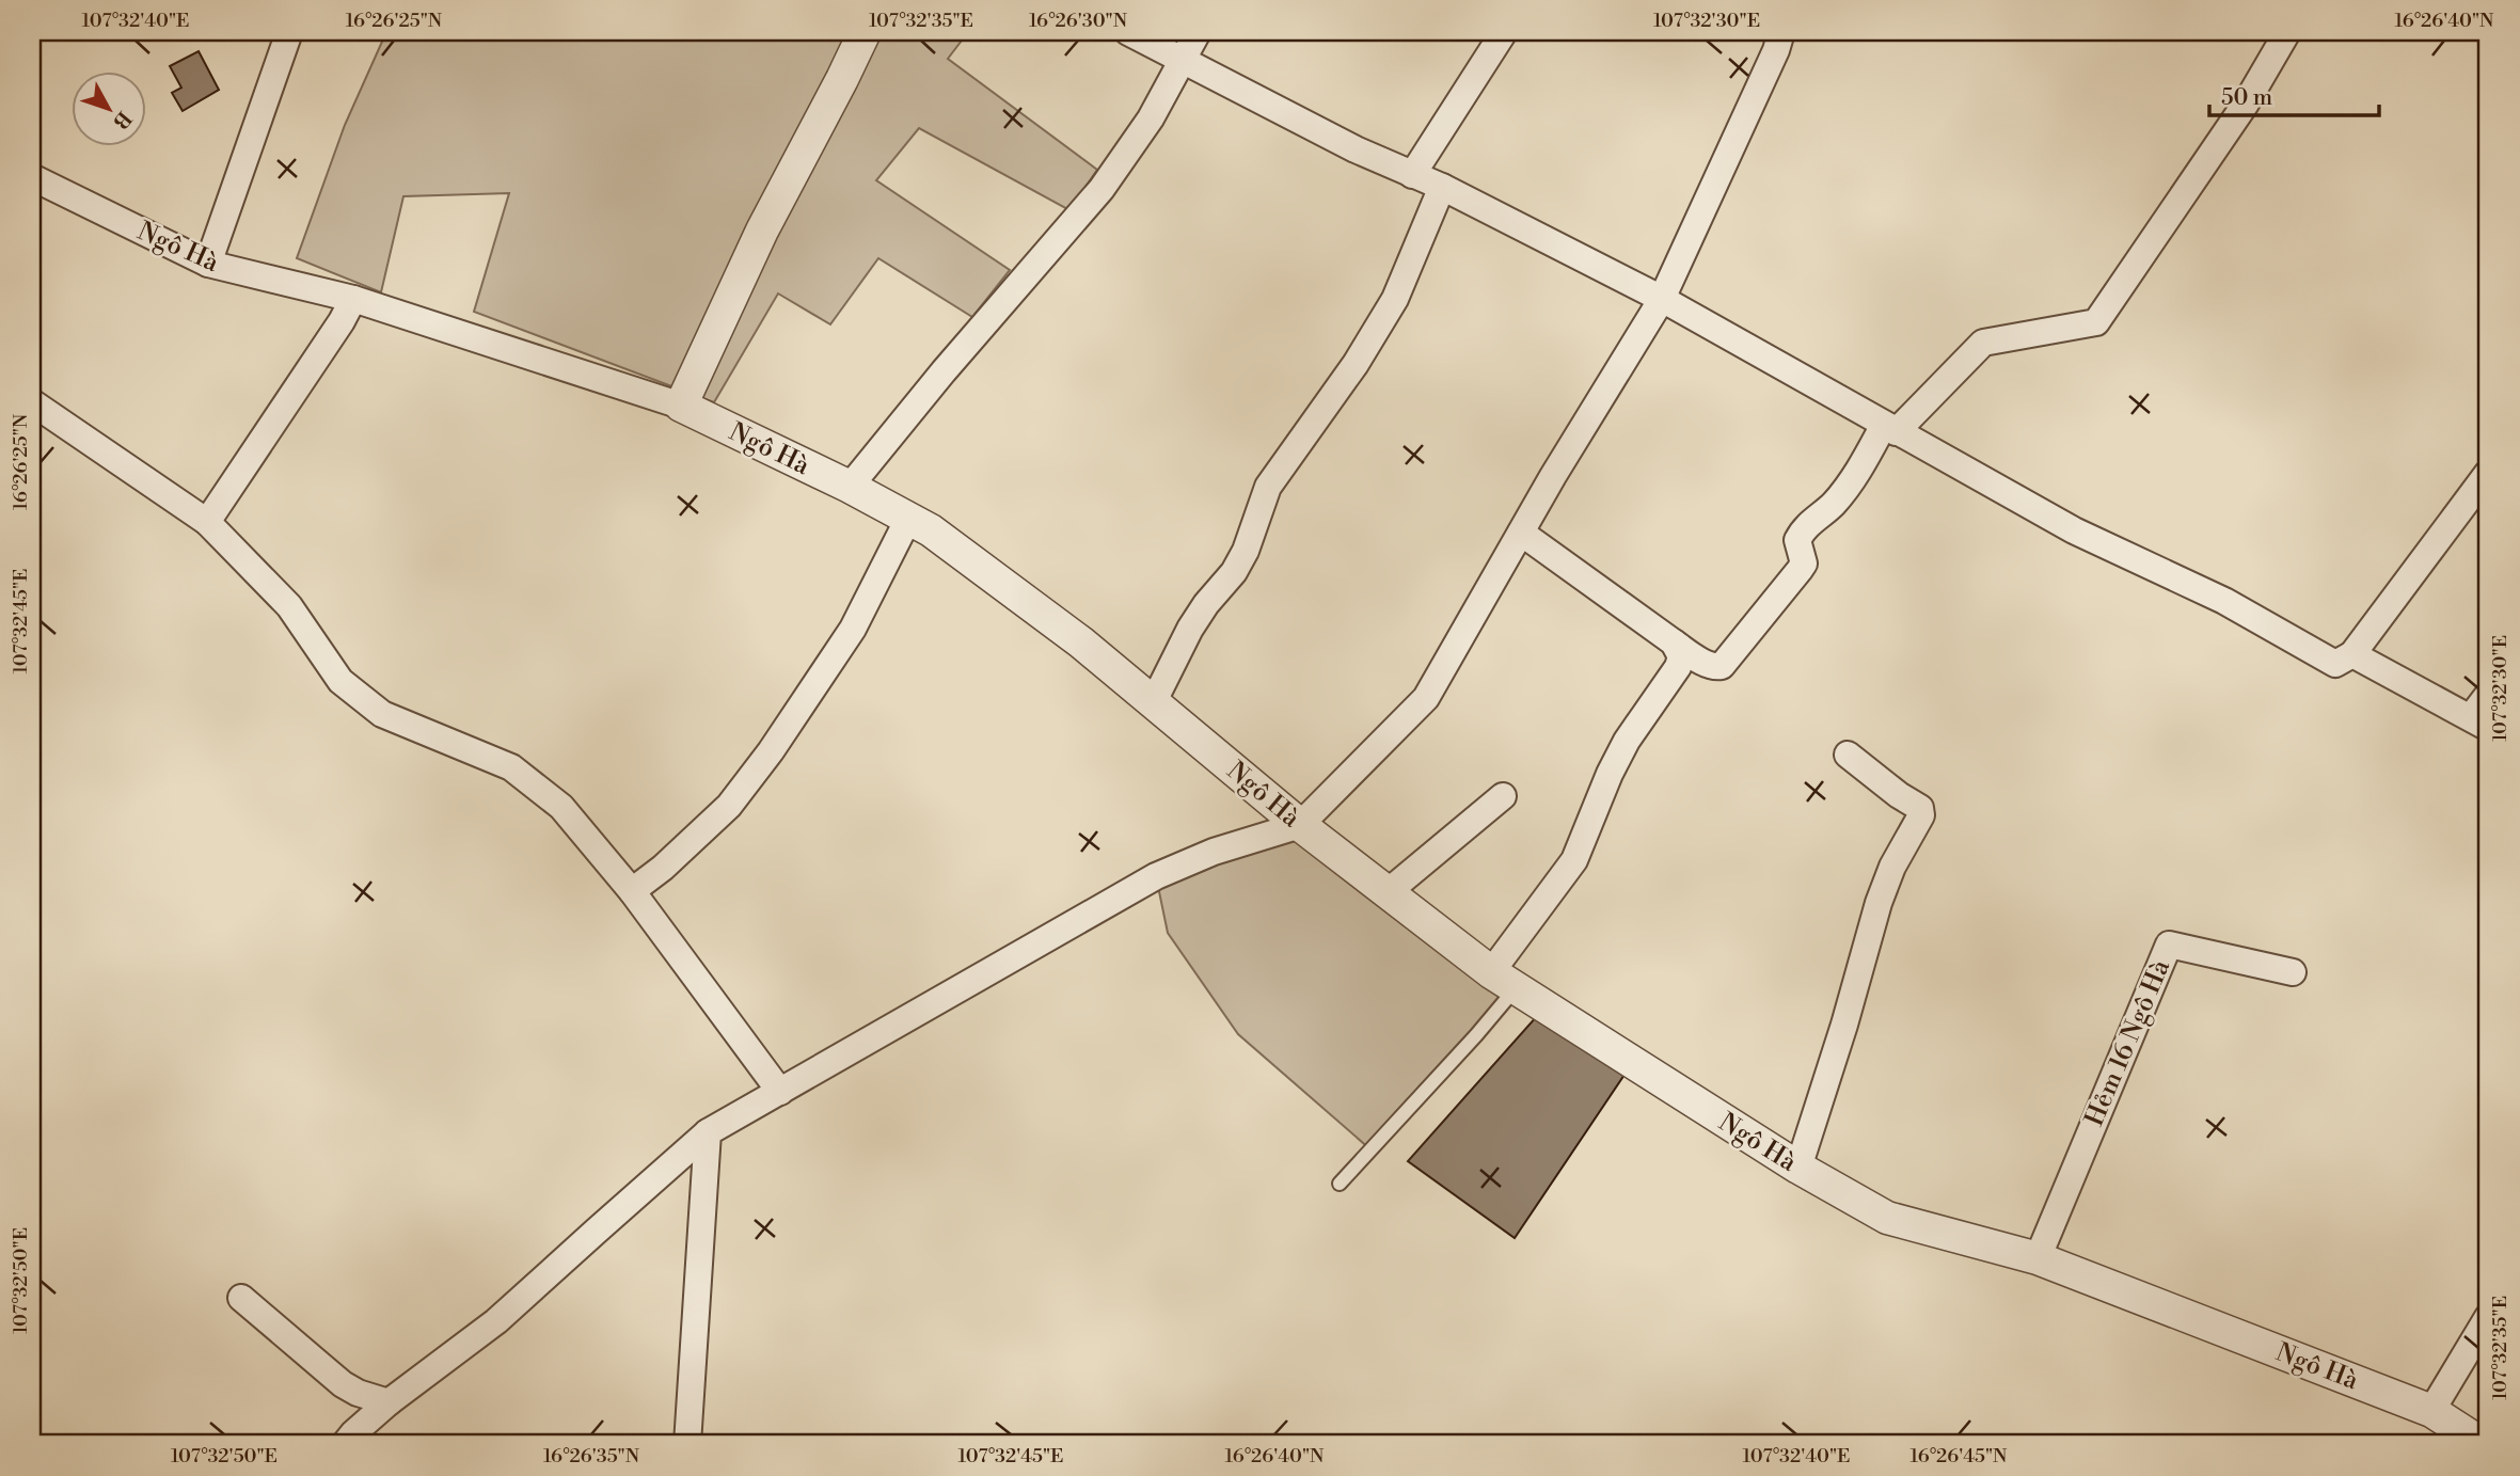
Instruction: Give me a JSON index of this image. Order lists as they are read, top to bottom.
{
  "streets": {
    "street": ["Ngô Hà", "Hẻm 16 Ngô Hà"]
  },
  "crossings": [
    ["Ngô Hà", "Hẻm 16 Ngô Hà"]
  ],
  "scale_bar": "50 m",
  "north": "bottom right",
  "coordinates": [
    "107°32'40\"E",
    "16°26'25\"N",
    "107°32'35\"E",
    "16°26'30\"N",
    "107°32'30\"E",
    "16°26'40\"N",
    "107°32'45\"E",
    "107°32'50\"E",
    "16°26'35\"N",
    "16°26'45\"N"
  ]
}
